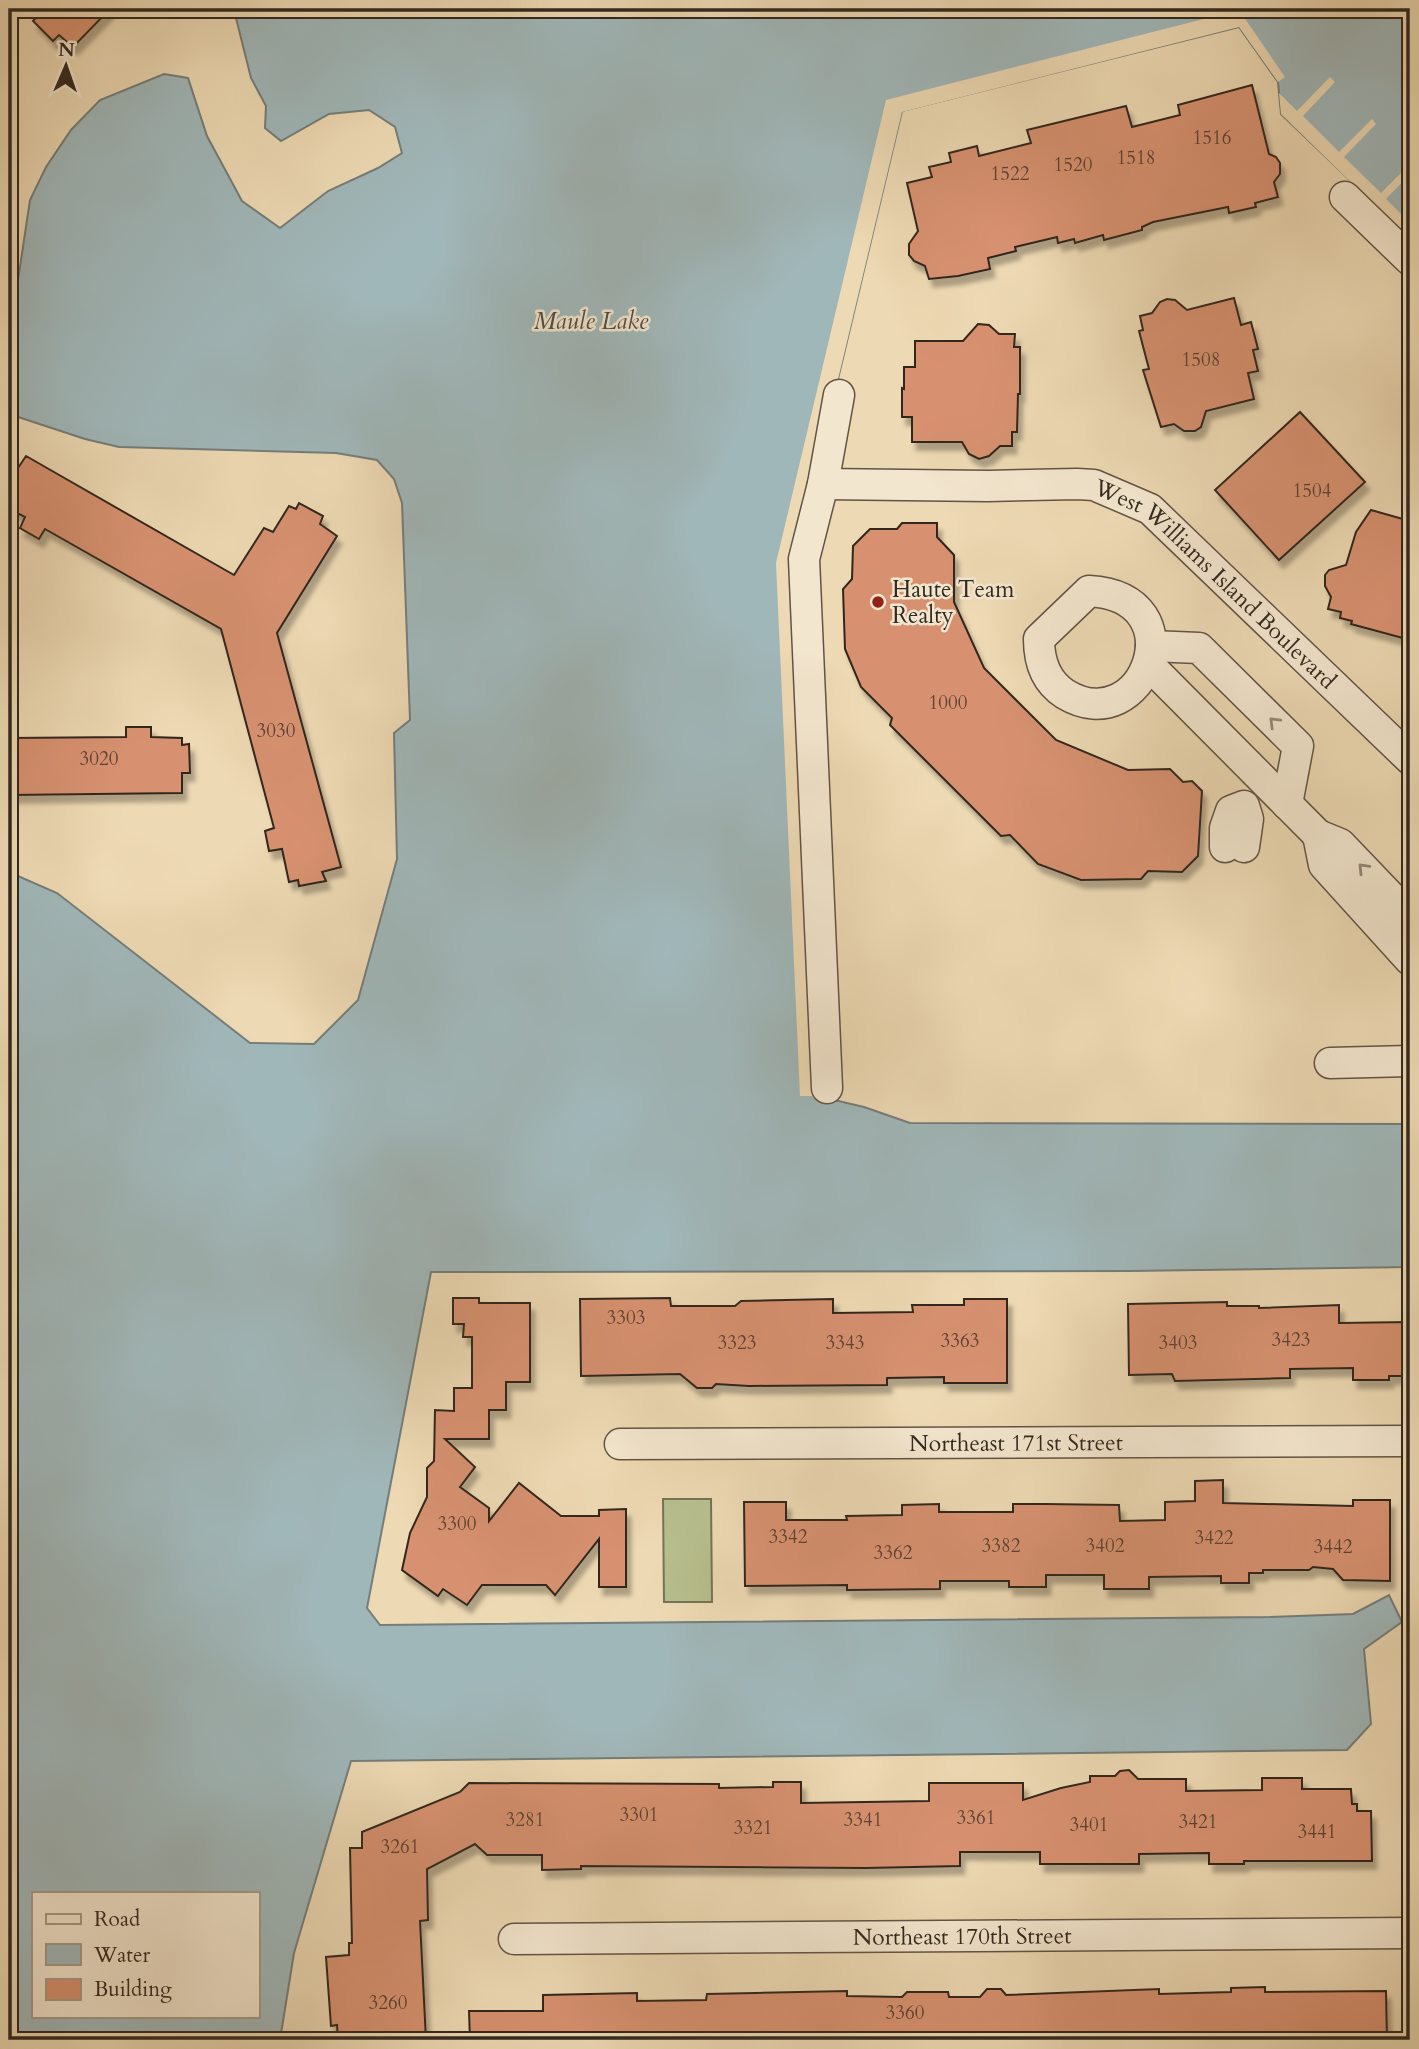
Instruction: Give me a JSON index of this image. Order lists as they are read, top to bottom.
{
  "streets": {
    "street": ["West Williams Island Boulevard", "Northeast 171st Street", "Northeast 170th Street"]
  },
  "water": ["Maule Lake"],
  "places": ["Haute Team Realty"],
  "house_numbers": [
    "1516",
    "1518",
    "1520",
    "1522",
    "1508",
    "1504",
    "1000",
    "3030",
    "3020",
    "3303",
    "3423",
    "3363",
    "3323",
    "3343",
    "3403",
    "3300",
    "3342",
    "3422",
    "3382",
    "3402",
    "3442",
    "3362",
    "3301",
    "3361",
    "3281",
    "3341",
    "3421",
    "3401",
    "3321",
    "3441",
    "3261",
    "3260",
    "3360"
  ],
  "legend": ["Road", "Water", "Building"],
  "north": "top"
}
